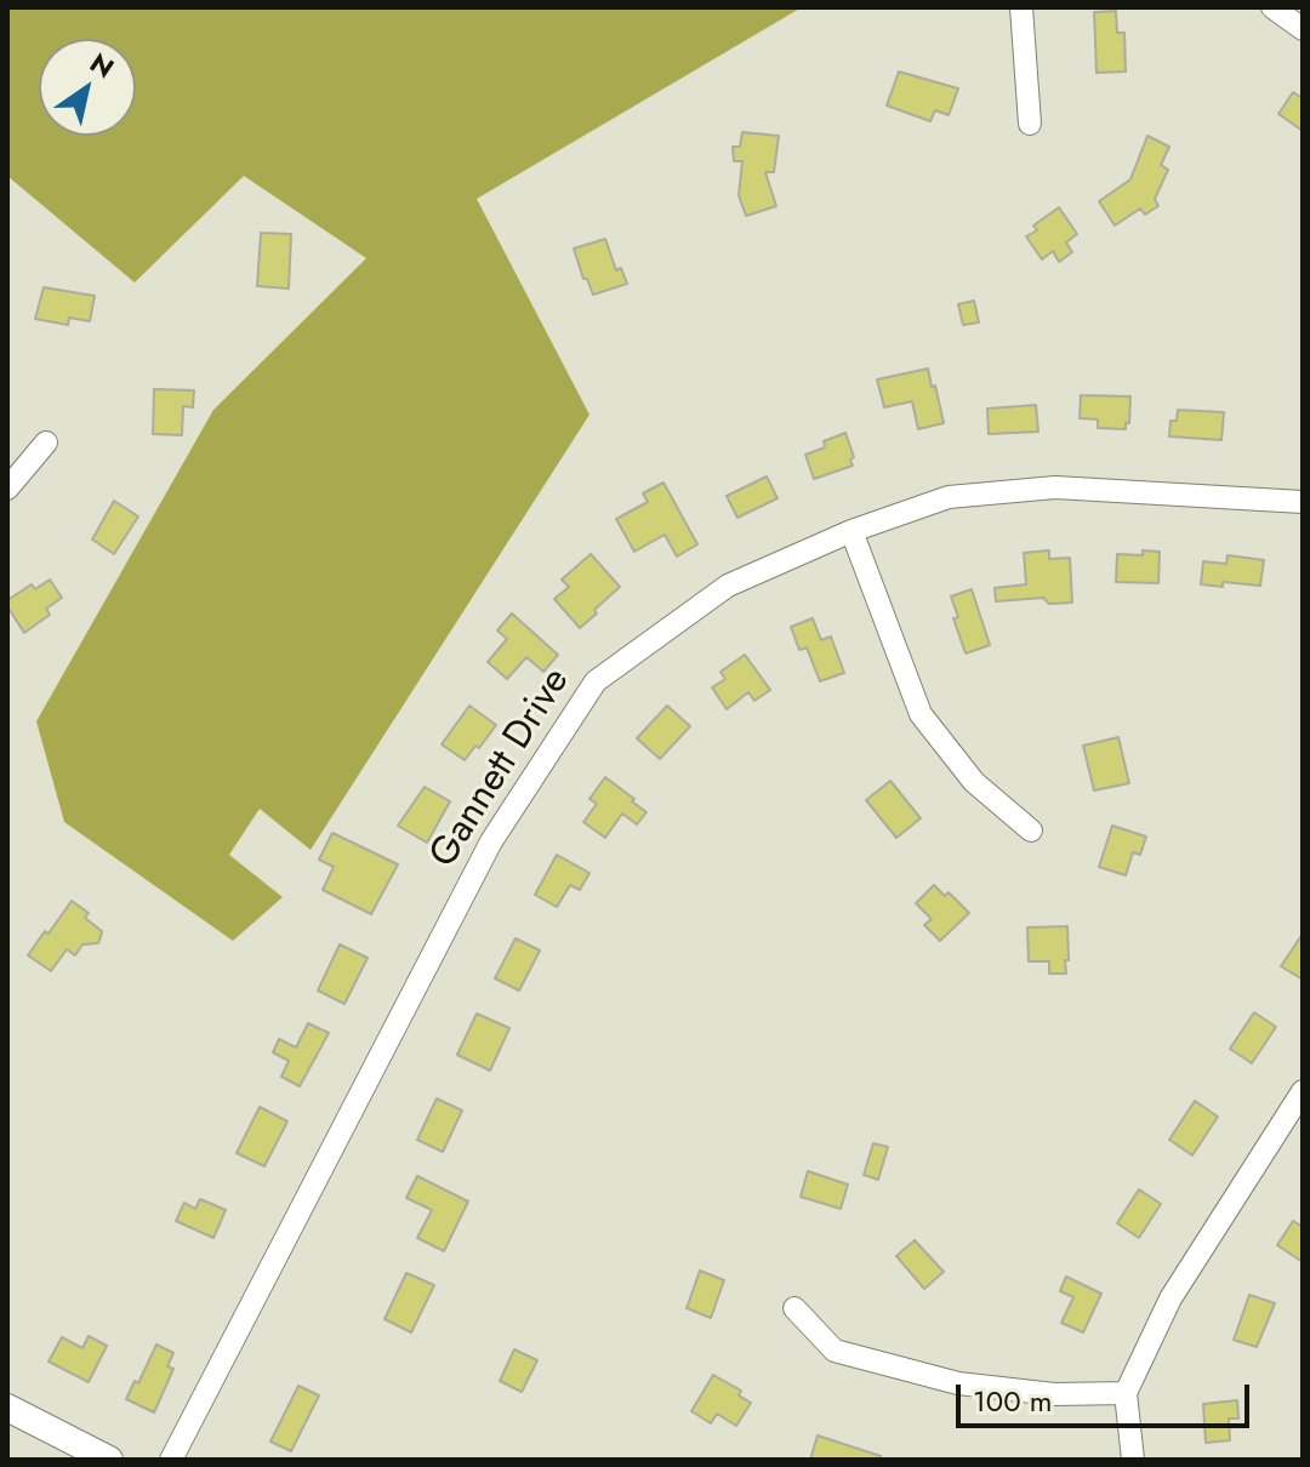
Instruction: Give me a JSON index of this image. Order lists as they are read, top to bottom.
{
  "streets": {
    "street": ["Gannett Drive"]
  },
  "scale_bar": "100 m",
  "north": "top right"
}
